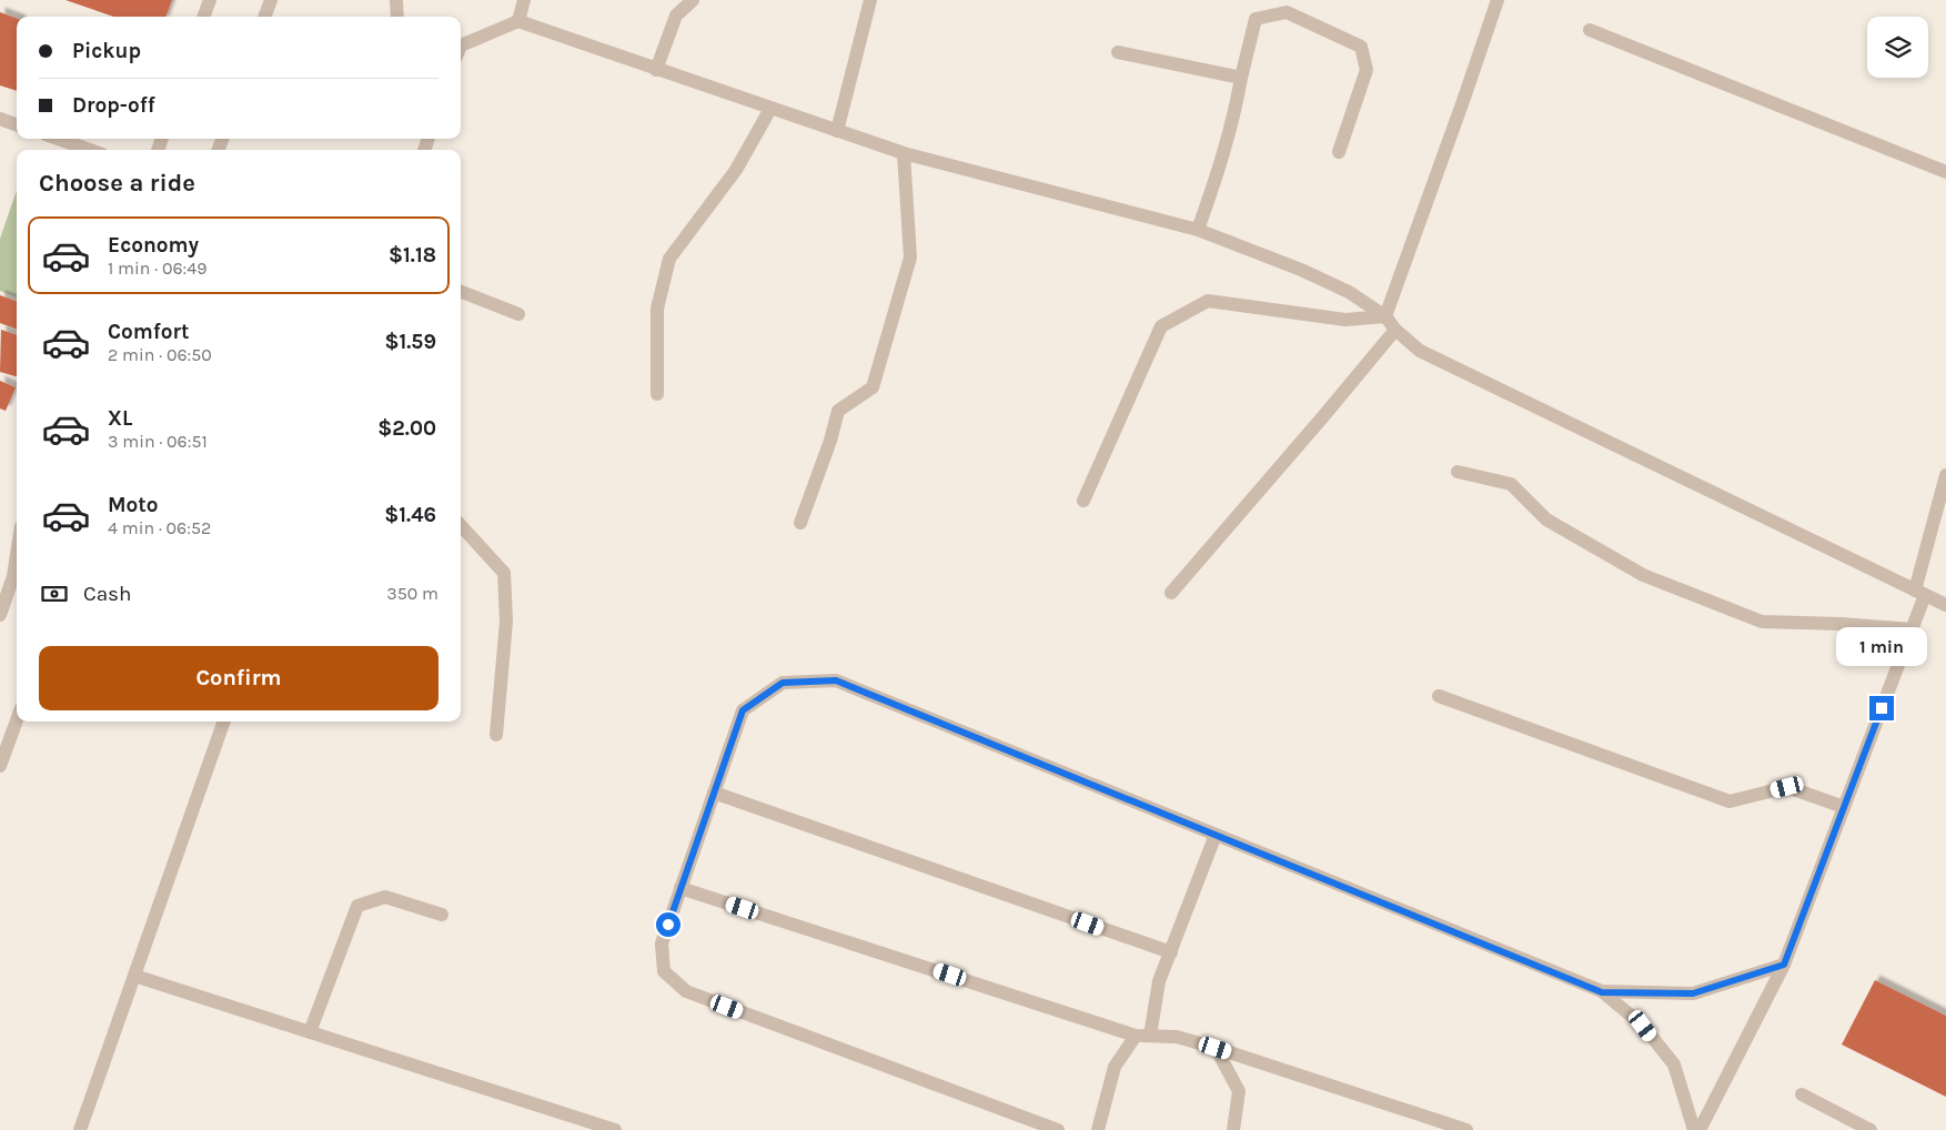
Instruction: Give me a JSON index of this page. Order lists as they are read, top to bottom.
{
  "page": {
    "banner": ["Pickup", "Drop-off"],
    "heading": "Choose a ride",
    "list": [
      {
        "name": "Economy",
        "note": "1 min · 06:49",
        "value": "$1.18"
      },
      {
        "name": "Comfort",
        "note": "2 min · 06:50",
        "value": "$1.59"
      },
      {
        "name": "XL",
        "note": "3 min · 06:51",
        "value": "$2.00"
      },
      {
        "name": "Moto",
        "note": "4 min · 06:52",
        "value": "$1.46"
      }
    ],
    "pay": ["Cash", "350 m"],
    "bubble": "1 min",
    "buttons": "Confirm"
  }
}
